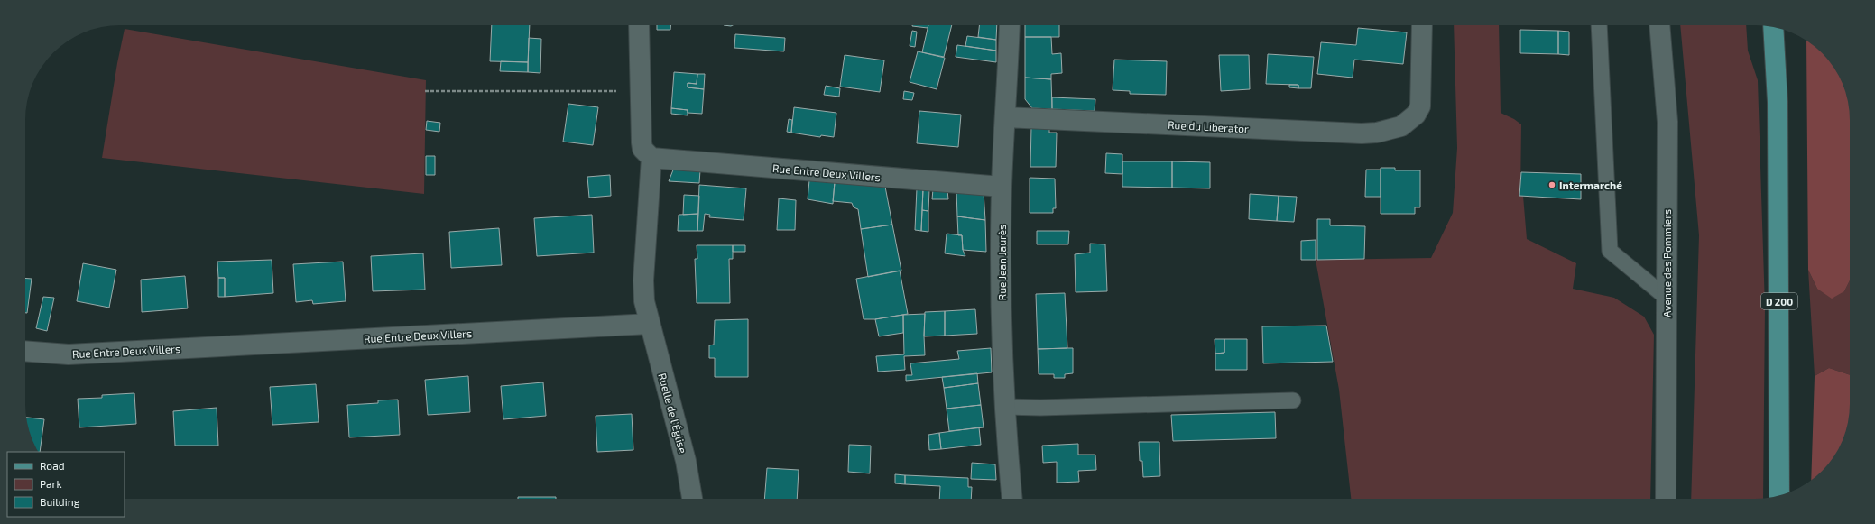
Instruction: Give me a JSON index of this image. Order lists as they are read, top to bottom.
{
  "streets": {
    "main road": ["D 200"],
    "street": [
      "Rue du Liberator",
      "Rue Entre Deux Villers",
      "Rue Jean Jaurès",
      "Avenue des Pommiers",
      "Ruelle de l'Église"
    ]
  },
  "crossings": [
    ["Rue du Liberator", "Rue Jean Jaurès"],
    ["Rue Entre Deux Villers", "Rue Jean Jaurès"],
    ["Rue Entre Deux Villers", "Ruelle de l'Église"]
  ],
  "places": ["Intermarché"],
  "legend": ["Road", "Park", "Building"]
}
